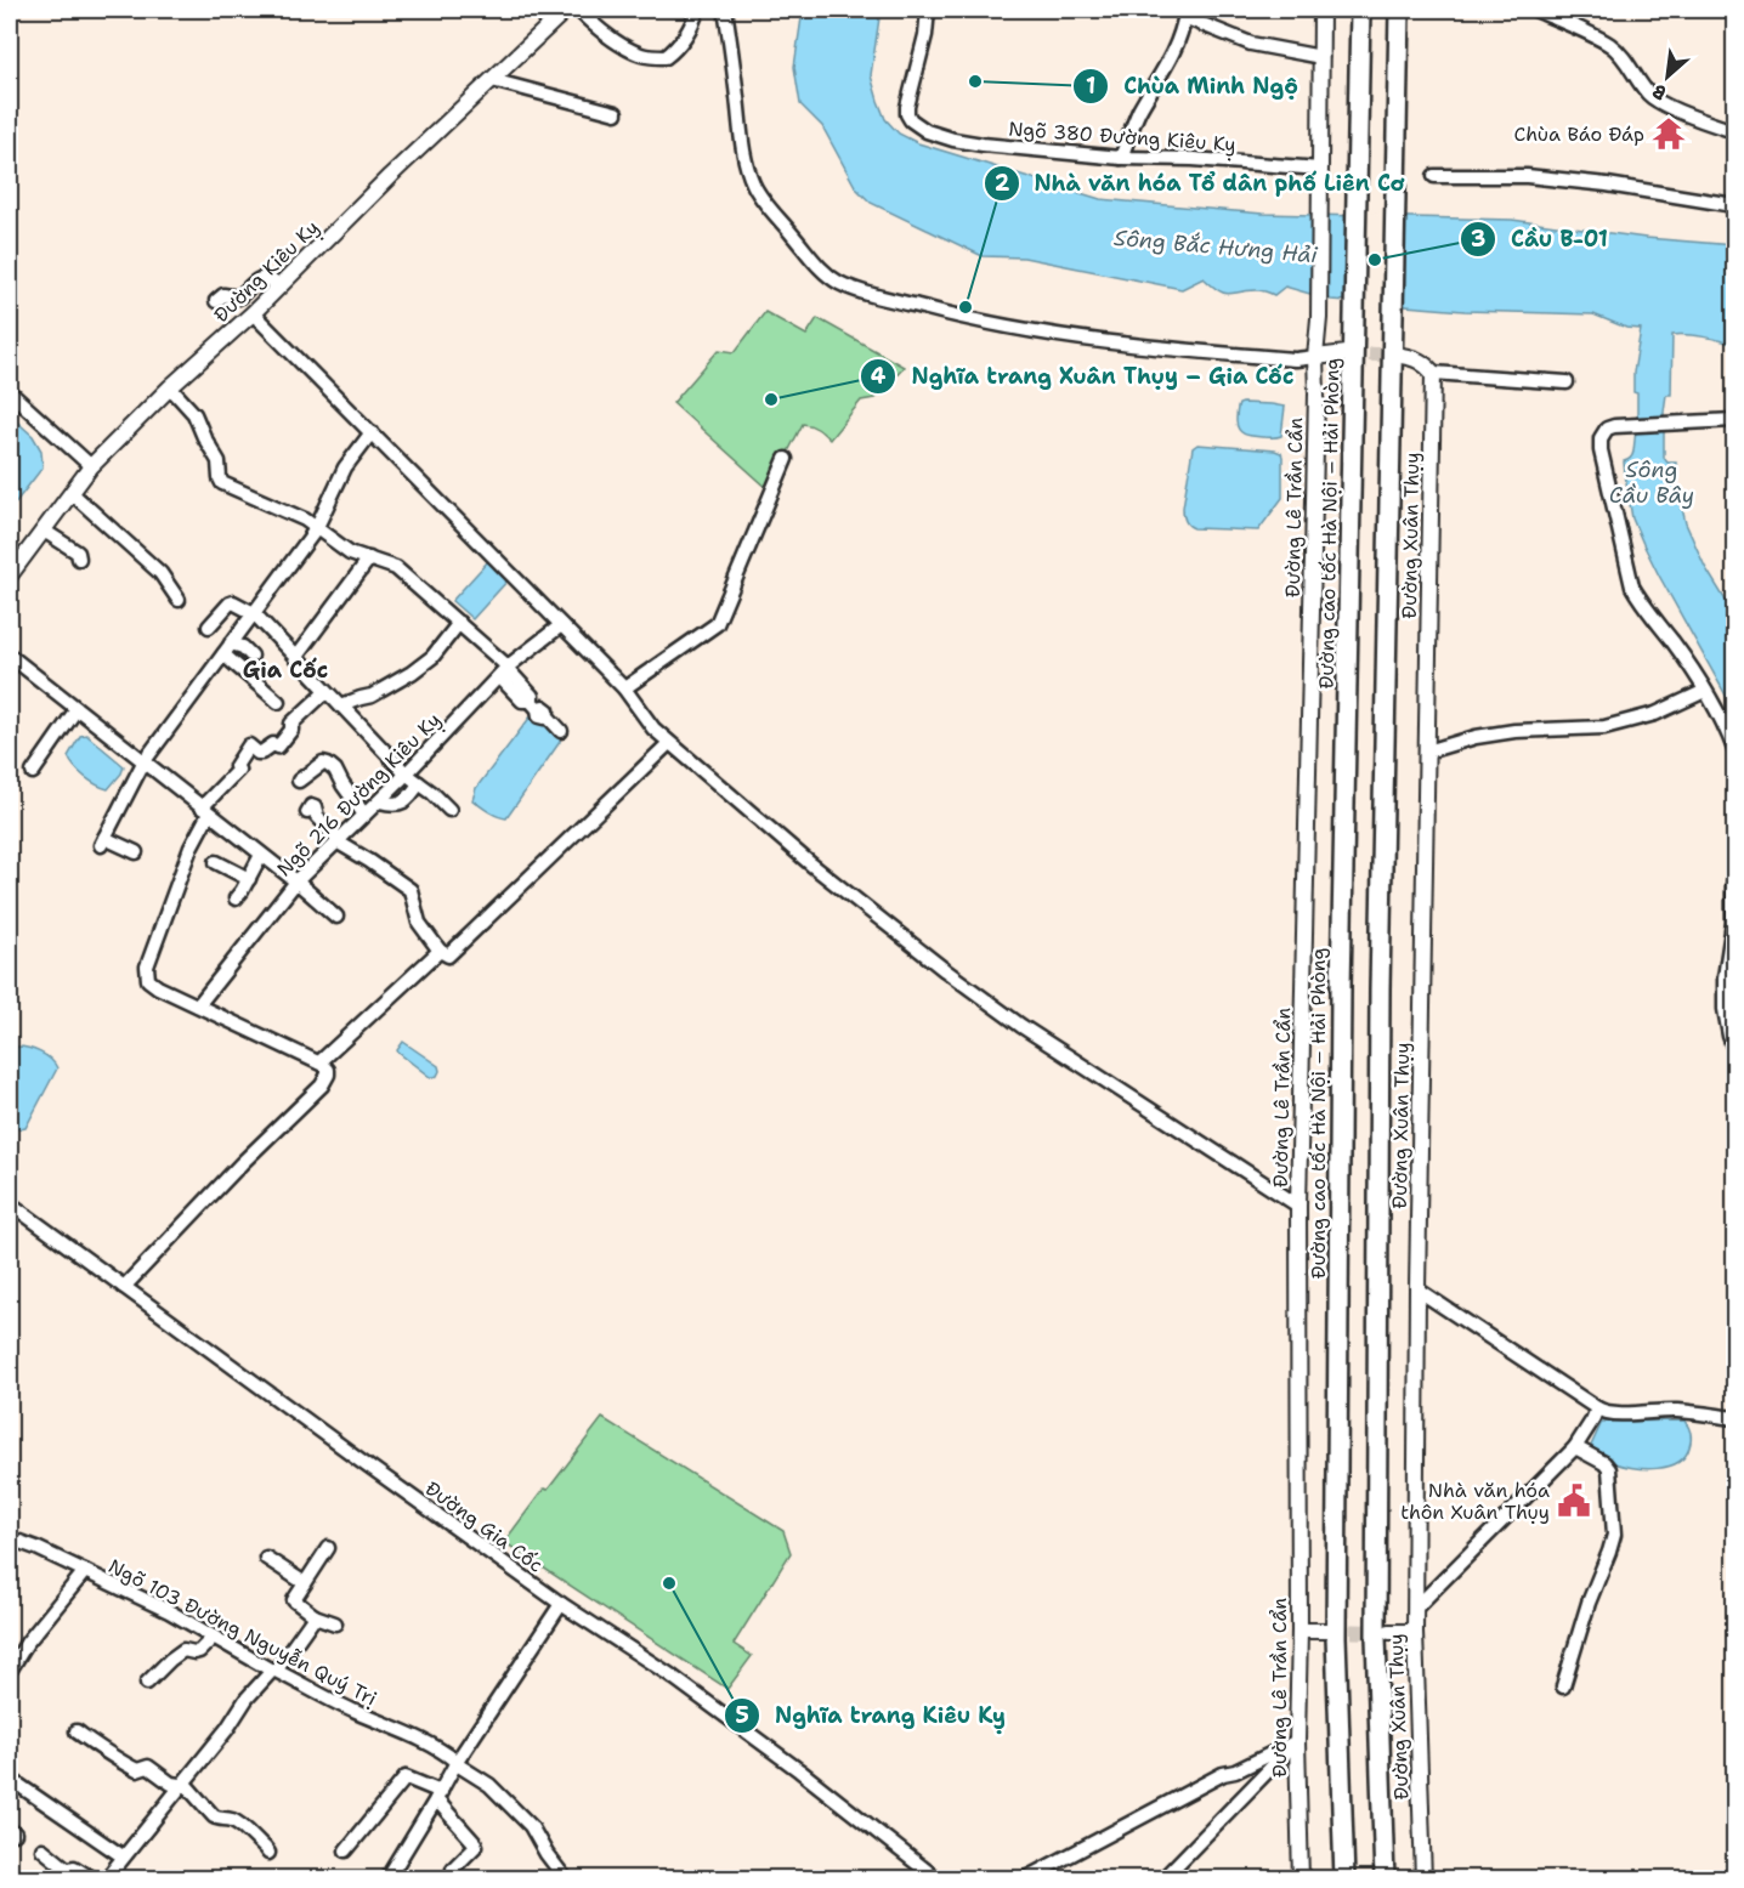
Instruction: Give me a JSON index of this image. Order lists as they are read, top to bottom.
{
  "streets": {
    "highway": ["Đường cao tốc Hà Nội – Hải Phòng"],
    "main road": ["Đường Kiêu Kỵ", "Đường Lê Trần Cẩn", "Đường Xuân Thụy"],
    "street": [
      "Ngõ 380 Đường Kiêu Kỵ",
      "Ngõ 216 Đường Kiêu Kỵ",
      "Đường Gia Cốc",
      "Ngõ 103 Đường Nguyễn Quý Trị"
    ]
  },
  "crossings": [
    ["Ngõ 380 Đường Kiêu Kỵ", "Đường Lê Trần Cẩn"]
  ],
  "districts": ["Gia Cốc"],
  "water": ["Sông Bắc Hưng Hải", "Sông Cầu Bây"],
  "places": {
    "other": [
      "Chùa Minh Ngộ",
      "Cầu B-01",
      "Nhà văn hóa Tổ dân phố Liên Cơ",
      "Nghĩa trang Xuân Thụy – Gia Cốc",
      "Nghĩa trang Kiêu Kỵ"
    ],
    "temple": ["Chùa Báo Đáp"],
    "public building": ["Nhà văn hóa thôn Xuân Thụy"]
  },
  "north": "bottom left"
}
